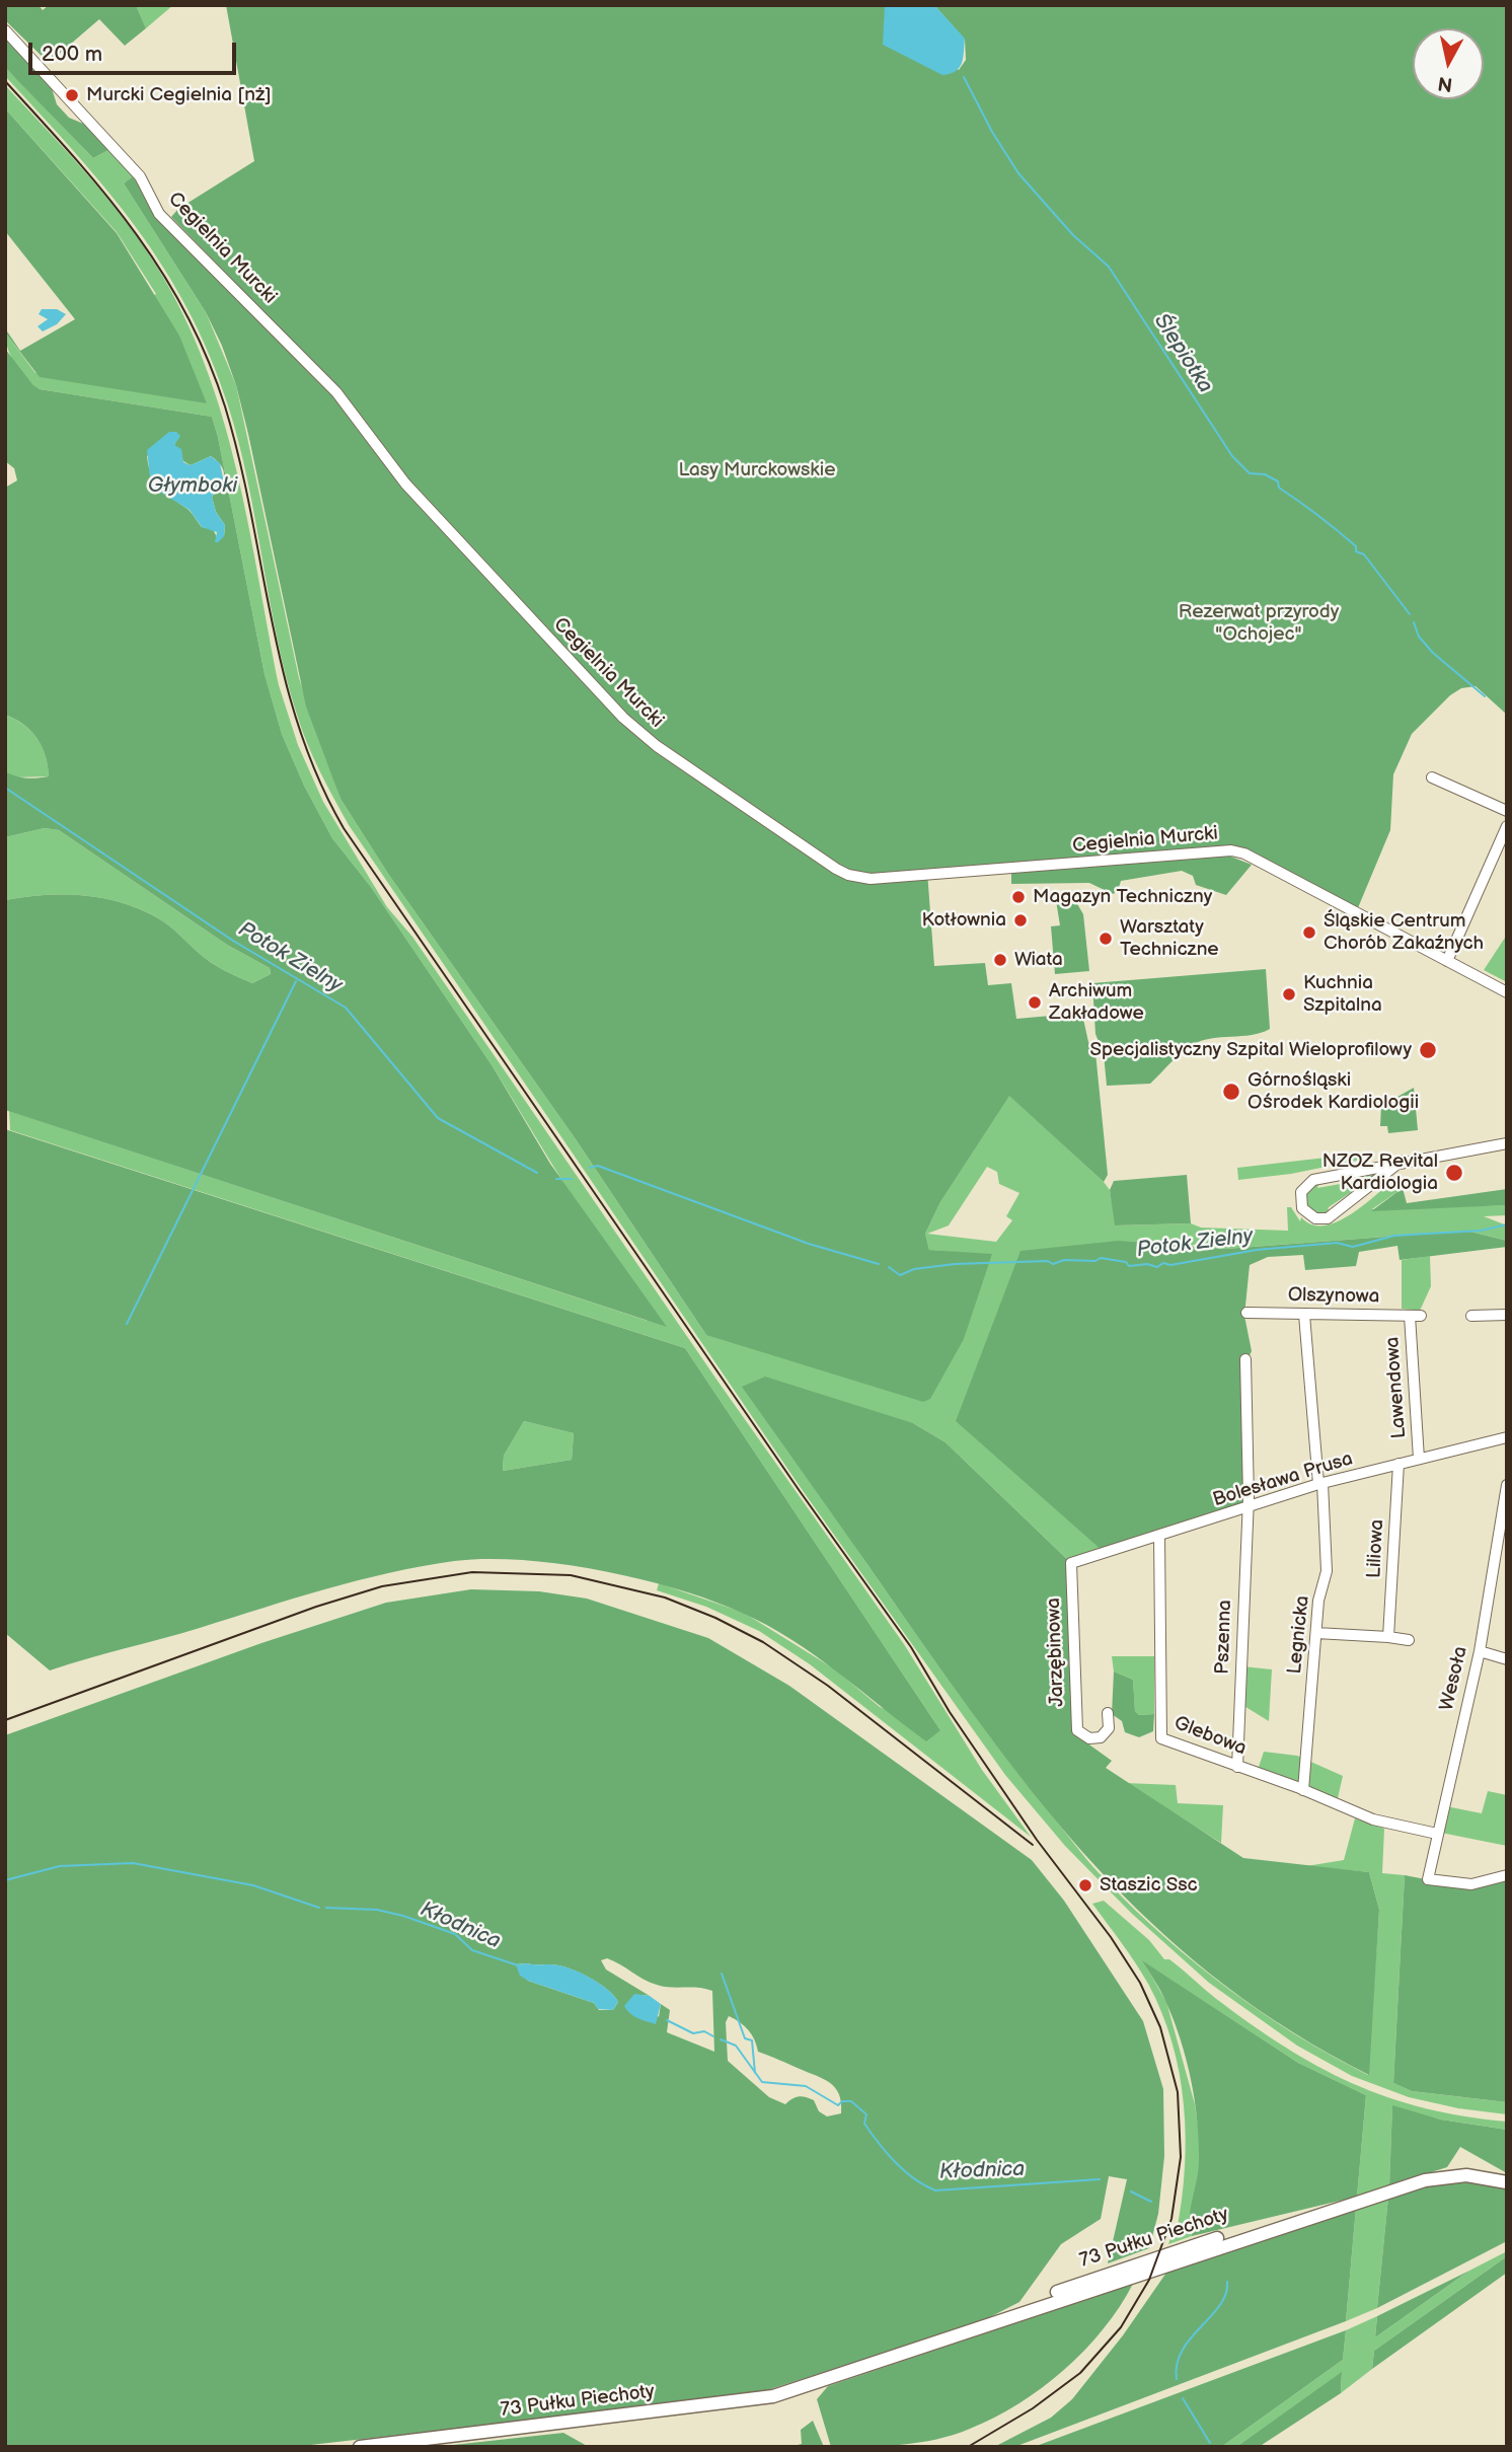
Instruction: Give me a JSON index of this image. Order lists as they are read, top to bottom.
{
  "streets": {
    "main road": ["73 Pułku Piechoty"],
    "street": [
      "Cegielnia Murcki",
      "Olszynowa",
      "Lawendowa",
      "Bolesława Prusa",
      "Liliowa",
      "Legnicka",
      "Pszenna",
      "Jarzębinowa",
      "Wesoła",
      "Glebowa"
    ]
  },
  "crossings": [
    ["Olszynowa", "Lawendowa"],
    ["Olszynowa", "Legnicka"],
    ["Lawendowa", "Bolesława Prusa"],
    ["Bolesława Prusa", "Liliowa"],
    ["Bolesława Prusa", "Legnicka"],
    ["Bolesława Prusa", "Pszenna"],
    ["Bolesława Prusa", "Jarzębinowa"],
    ["Bolesława Prusa", "Glebowa"],
    ["Legnicka", "Glebowa"],
    ["Pszenna", "Glebowa"],
    ["Wesoła", "Glebowa"]
  ],
  "water": [
    "Ślepiotka",
    "Głymboki",
    "Potok Zielny",
    "Kłodnica"
  ],
  "parks": ["Lasy Murckowskie", "Rezerwat przyrody \"Ochojec\""],
  "places": [
    "Murcki Cegielnia [nż]",
    "Magazyn Techniczny",
    "Kotłownia",
    "Śląskie Centrum Chorób Zakaźnych",
    "Warsztaty Techniczne",
    "Wiata",
    "Kuchnia Szpitalna",
    "Archiwum Zakładowe",
    "Specjalistyczny Szpital Wieloprofilowy",
    "Górnośląski Ośrodek Kardiologii",
    "NZOZ Revital Kardiologia",
    "Staszic Ssc"
  ],
  "scale_bar": "200 m",
  "north": "bottom"
}
